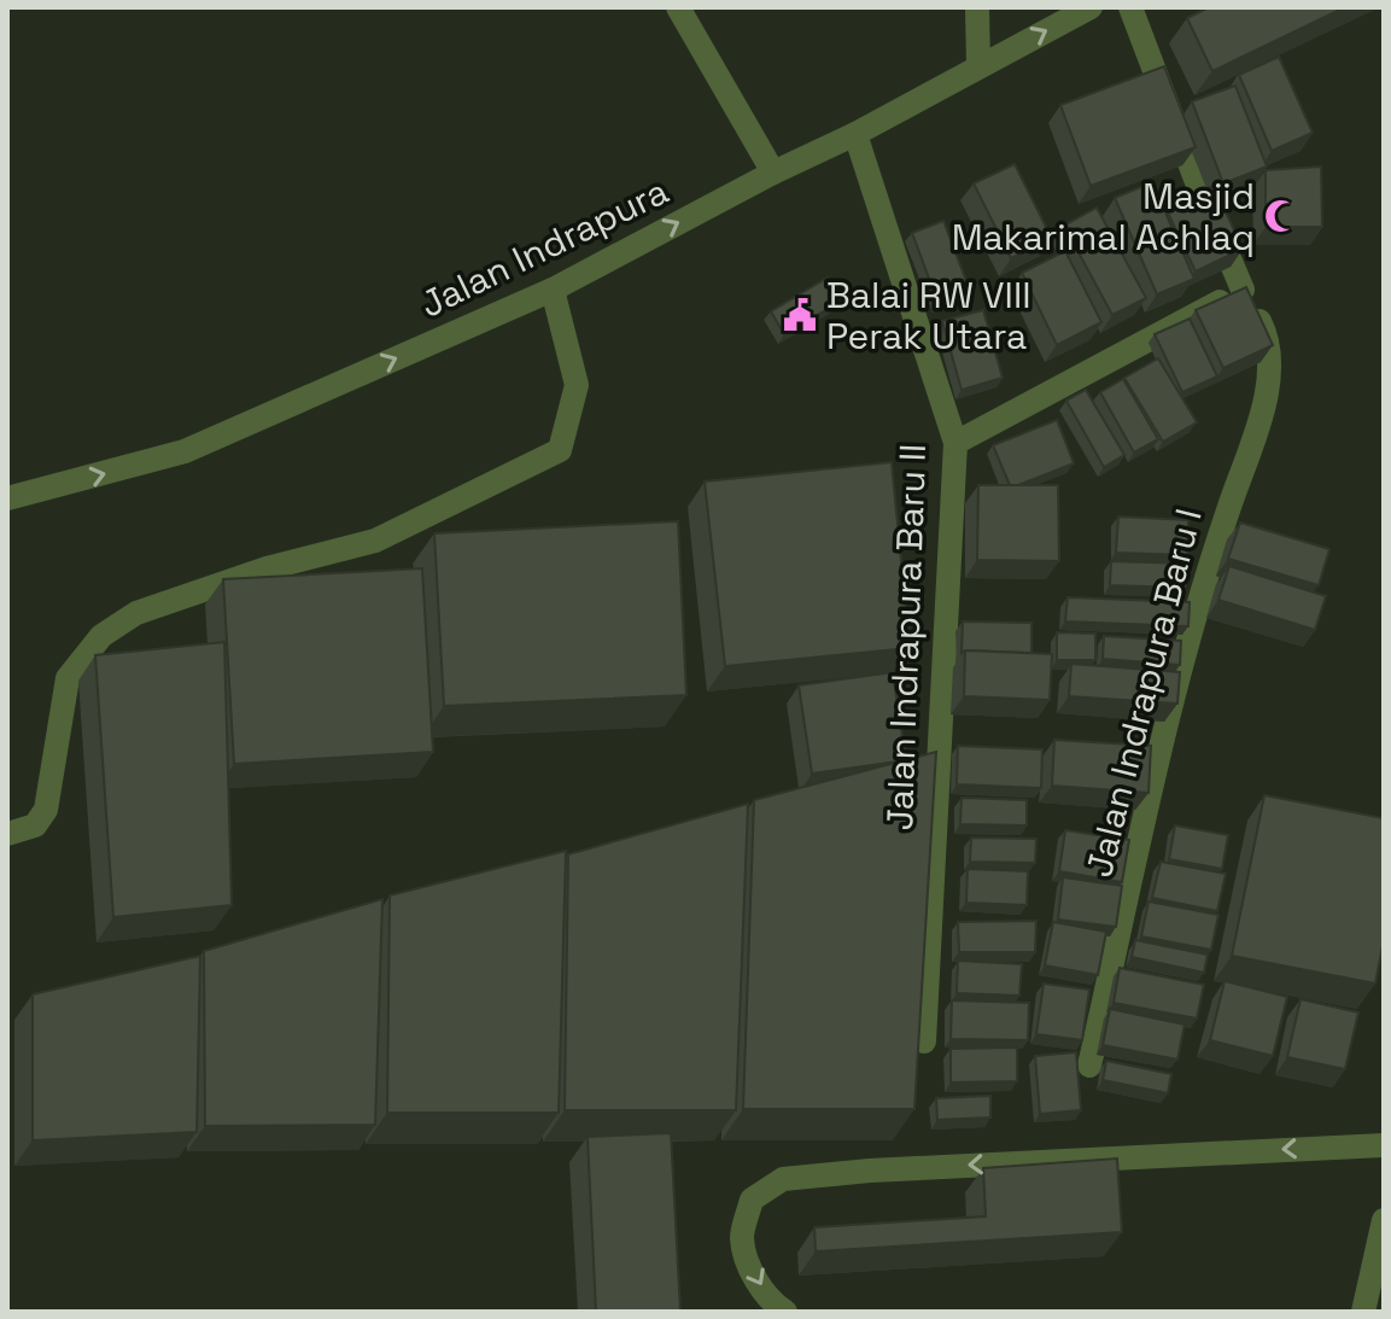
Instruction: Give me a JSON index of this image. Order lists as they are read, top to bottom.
{
  "streets": {
    "street": ["Jalan Indrapura", "Jalan Indrapura Baru II", "Jalan Indrapura Baru I"]
  },
  "crossings": [
    ["Jalan Indrapura", "Jalan Indrapura Baru II"]
  ],
  "one_way": ["Jalan Indrapura"],
  "places": {
    "mosque": ["Masjid Makarimal Achlaq"],
    "public building": ["Balai RW VIII Perak Utara"]
  }
}
